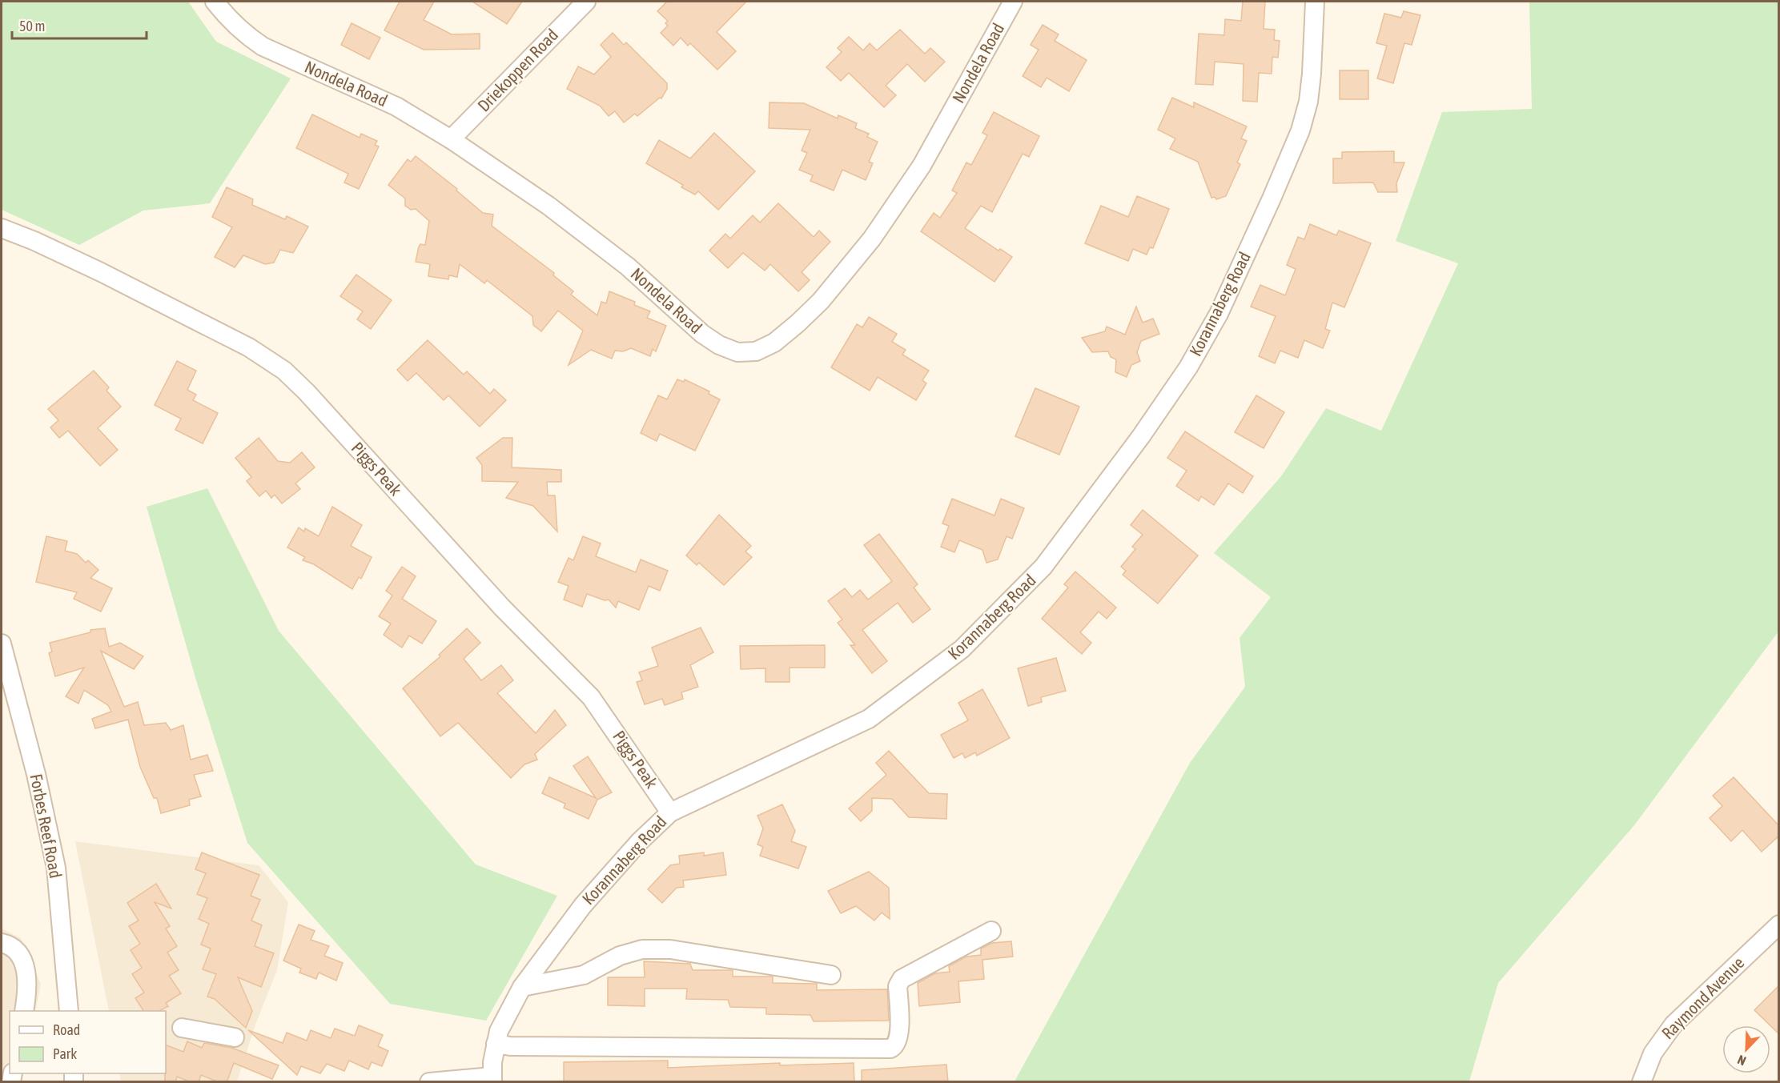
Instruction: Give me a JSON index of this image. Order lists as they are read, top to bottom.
{
  "streets": {
    "street": [
      "Nondela Road",
      "Driekoppen Road",
      "Korannaberg Road",
      "Piggs Peak",
      "Forbes Reef Road",
      "Raymond Avenue"
    ]
  },
  "crossings": [
    ["Nondela Road", "Driekoppen Road"],
    ["Korannaberg Road", "Piggs Peak"]
  ],
  "legend": ["Road", "Park"],
  "scale_bar": "50 m",
  "north": "bottom left"
}
